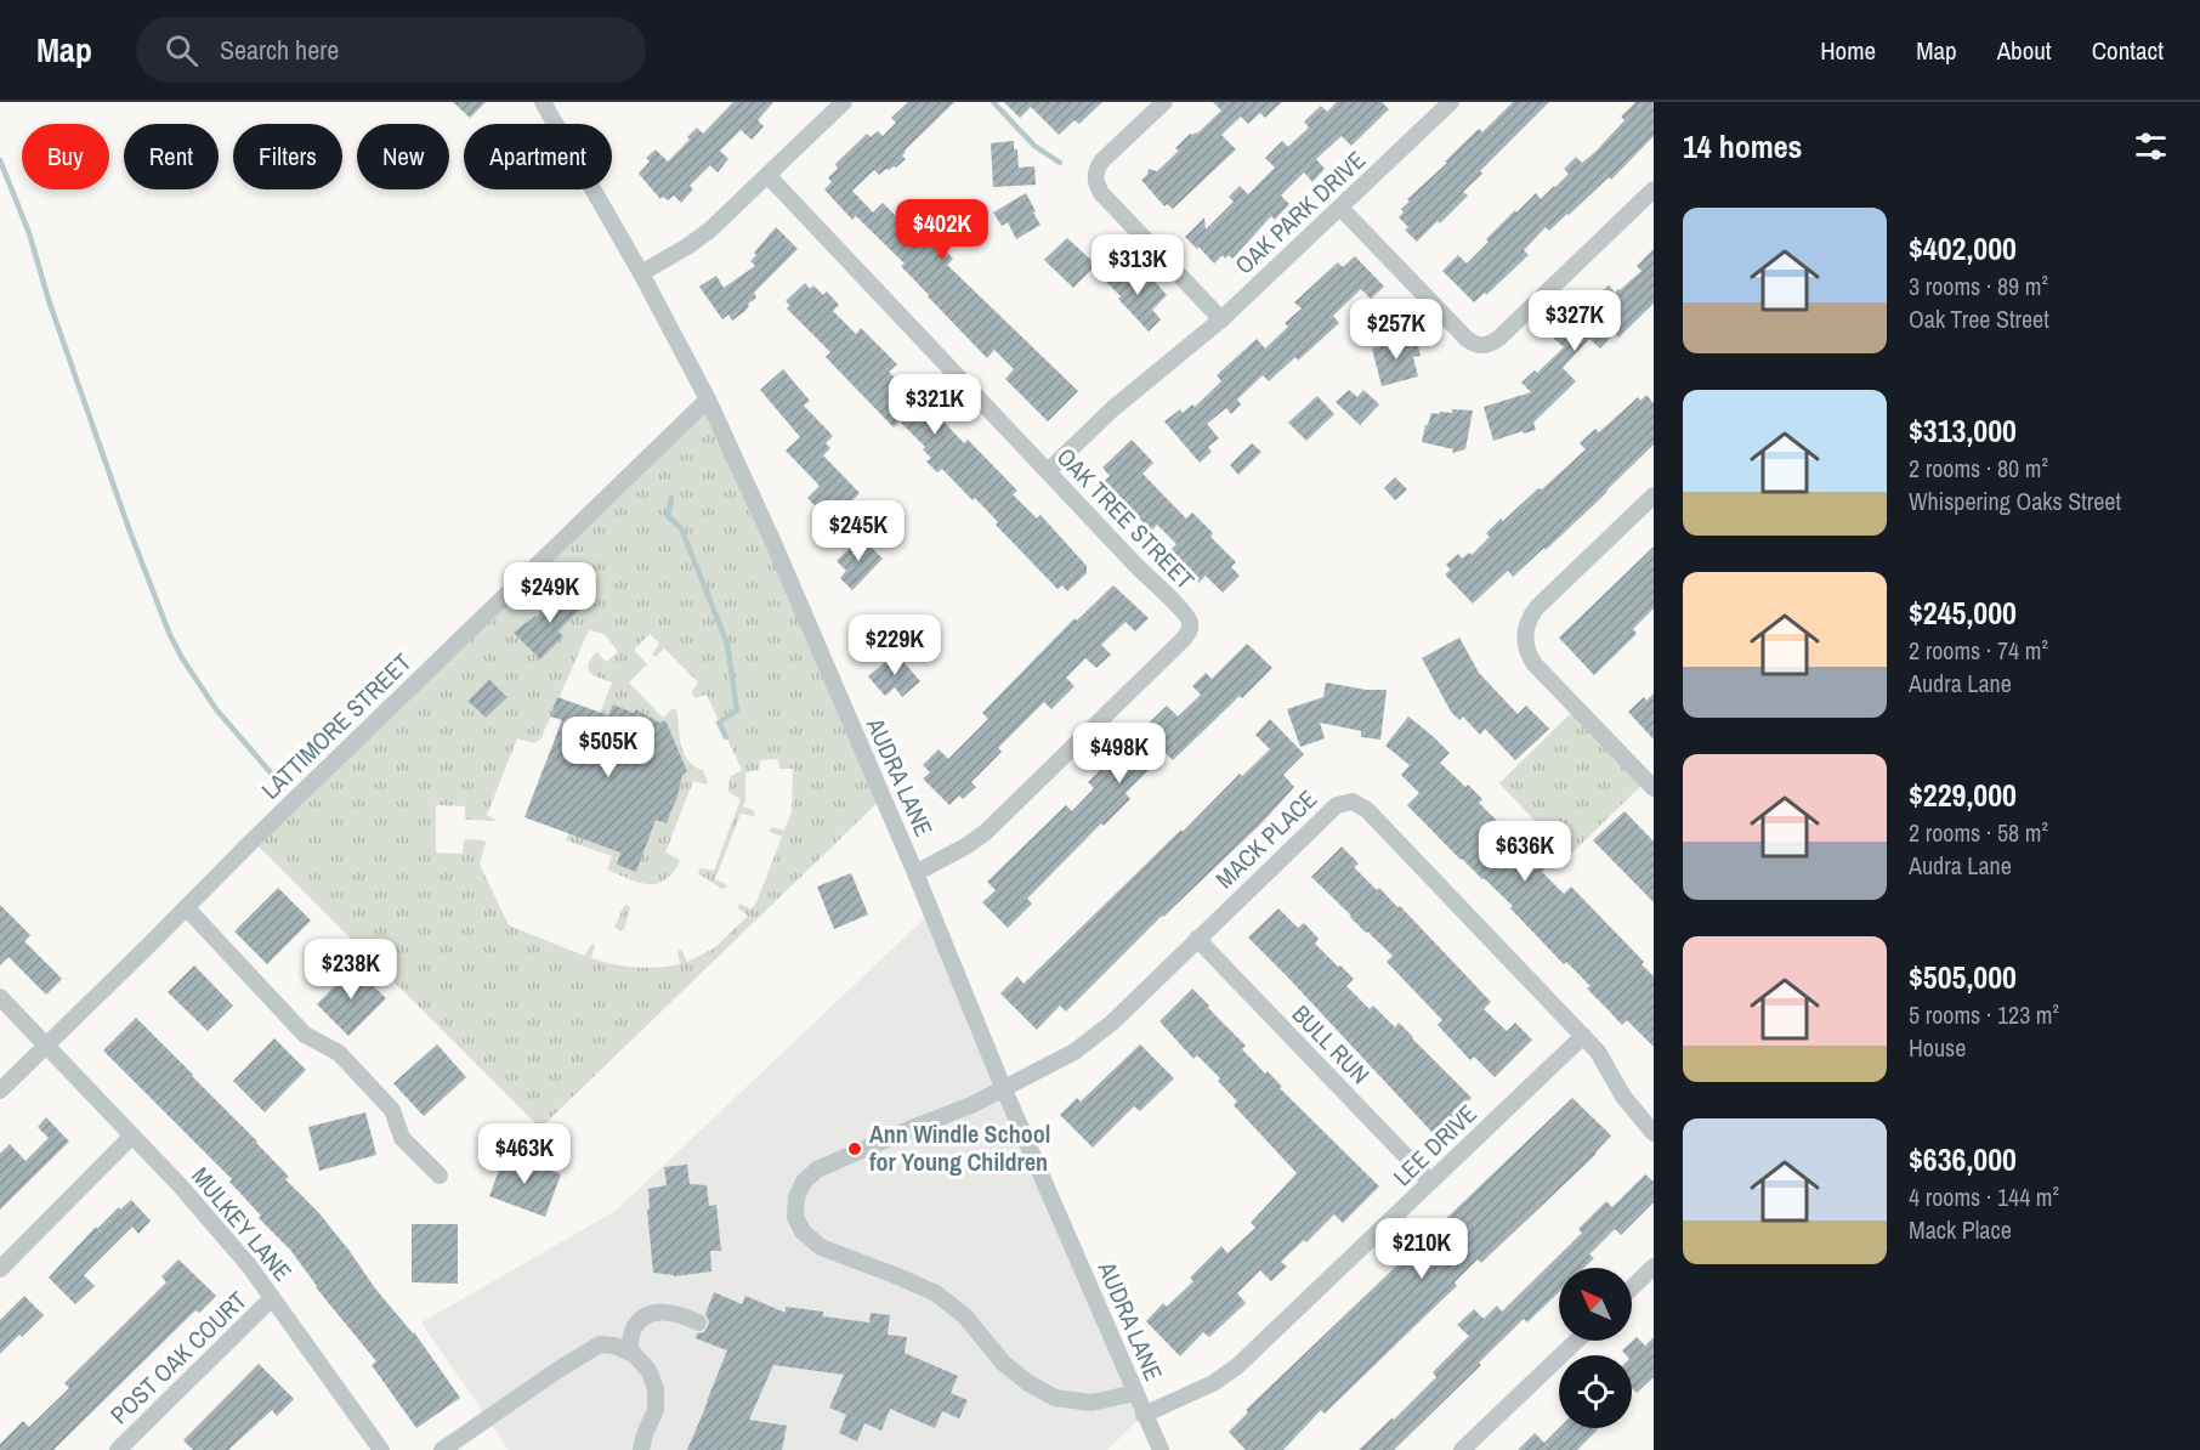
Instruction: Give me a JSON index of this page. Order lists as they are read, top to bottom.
{
  "streets": {
    "street": [
      "OAK PARK DRIVE",
      "OAK TREE STREET",
      "LATTIMORE STREET",
      "AUDRA LANE",
      "MACK PLACE",
      "BULL RUN",
      "LEE DRIVE",
      "MULKEY LANE",
      "POST OAK COURT"
    ]
  },
  "crossings": [
    ["OAK PARK DRIVE", "OAK TREE STREET"],
    ["OAK TREE STREET", "AUDRA LANE"],
    ["LATTIMORE STREET", "AUDRA LANE"],
    ["LATTIMORE STREET", "MULKEY LANE"],
    ["AUDRA LANE", "MACK PLACE"],
    ["AUDRA LANE", "LEE DRIVE"],
    ["MACK PLACE", "BULL RUN"],
    ["MACK PLACE", "LEE DRIVE"],
    ["BULL RUN", "LEE DRIVE"],
    ["MULKEY LANE", "POST OAK COURT"]
  ],
  "places": ["Ann Windle School for Young Children"],
  "north": "top left",
  "page": {
    "header": "Map",
    "search": "Search here",
    "nav": [
      "Home",
      "Map",
      "About",
      "Contact"
    ],
    "heading": "14 homes",
    "chip": [
      "Buy",
      "Rent",
      "Filters",
      "New",
      "Apartment"
    ],
    "list": [
      {
        "name": "$402,000",
        "note": "3 rooms · 89 m² · Oak Tree Street"
      },
      {
        "name": "$313,000",
        "note": "2 rooms · 80 m² · Whispering Oaks Street"
      },
      {
        "name": "$245,000",
        "note": "2 rooms · 74 m² · Audra Lane"
      },
      {
        "name": "$229,000",
        "note": "2 rooms · 58 m² · Audra Lane"
      },
      {
        "name": "$505,000",
        "note": "5 rooms · 123 m² · House"
      },
      {
        "name": "$636,000",
        "note": "4 rooms · 144 m² · Mack Place"
      }
    ],
    "price": [
      "$402K",
      "$313K",
      "$327K",
      "$257K",
      "$321K",
      "$245K",
      "$249K",
      "$229K",
      "$505K",
      "$498K",
      "$636K",
      "$238K",
      "$463K",
      "$210K"
    ]
  }
}
